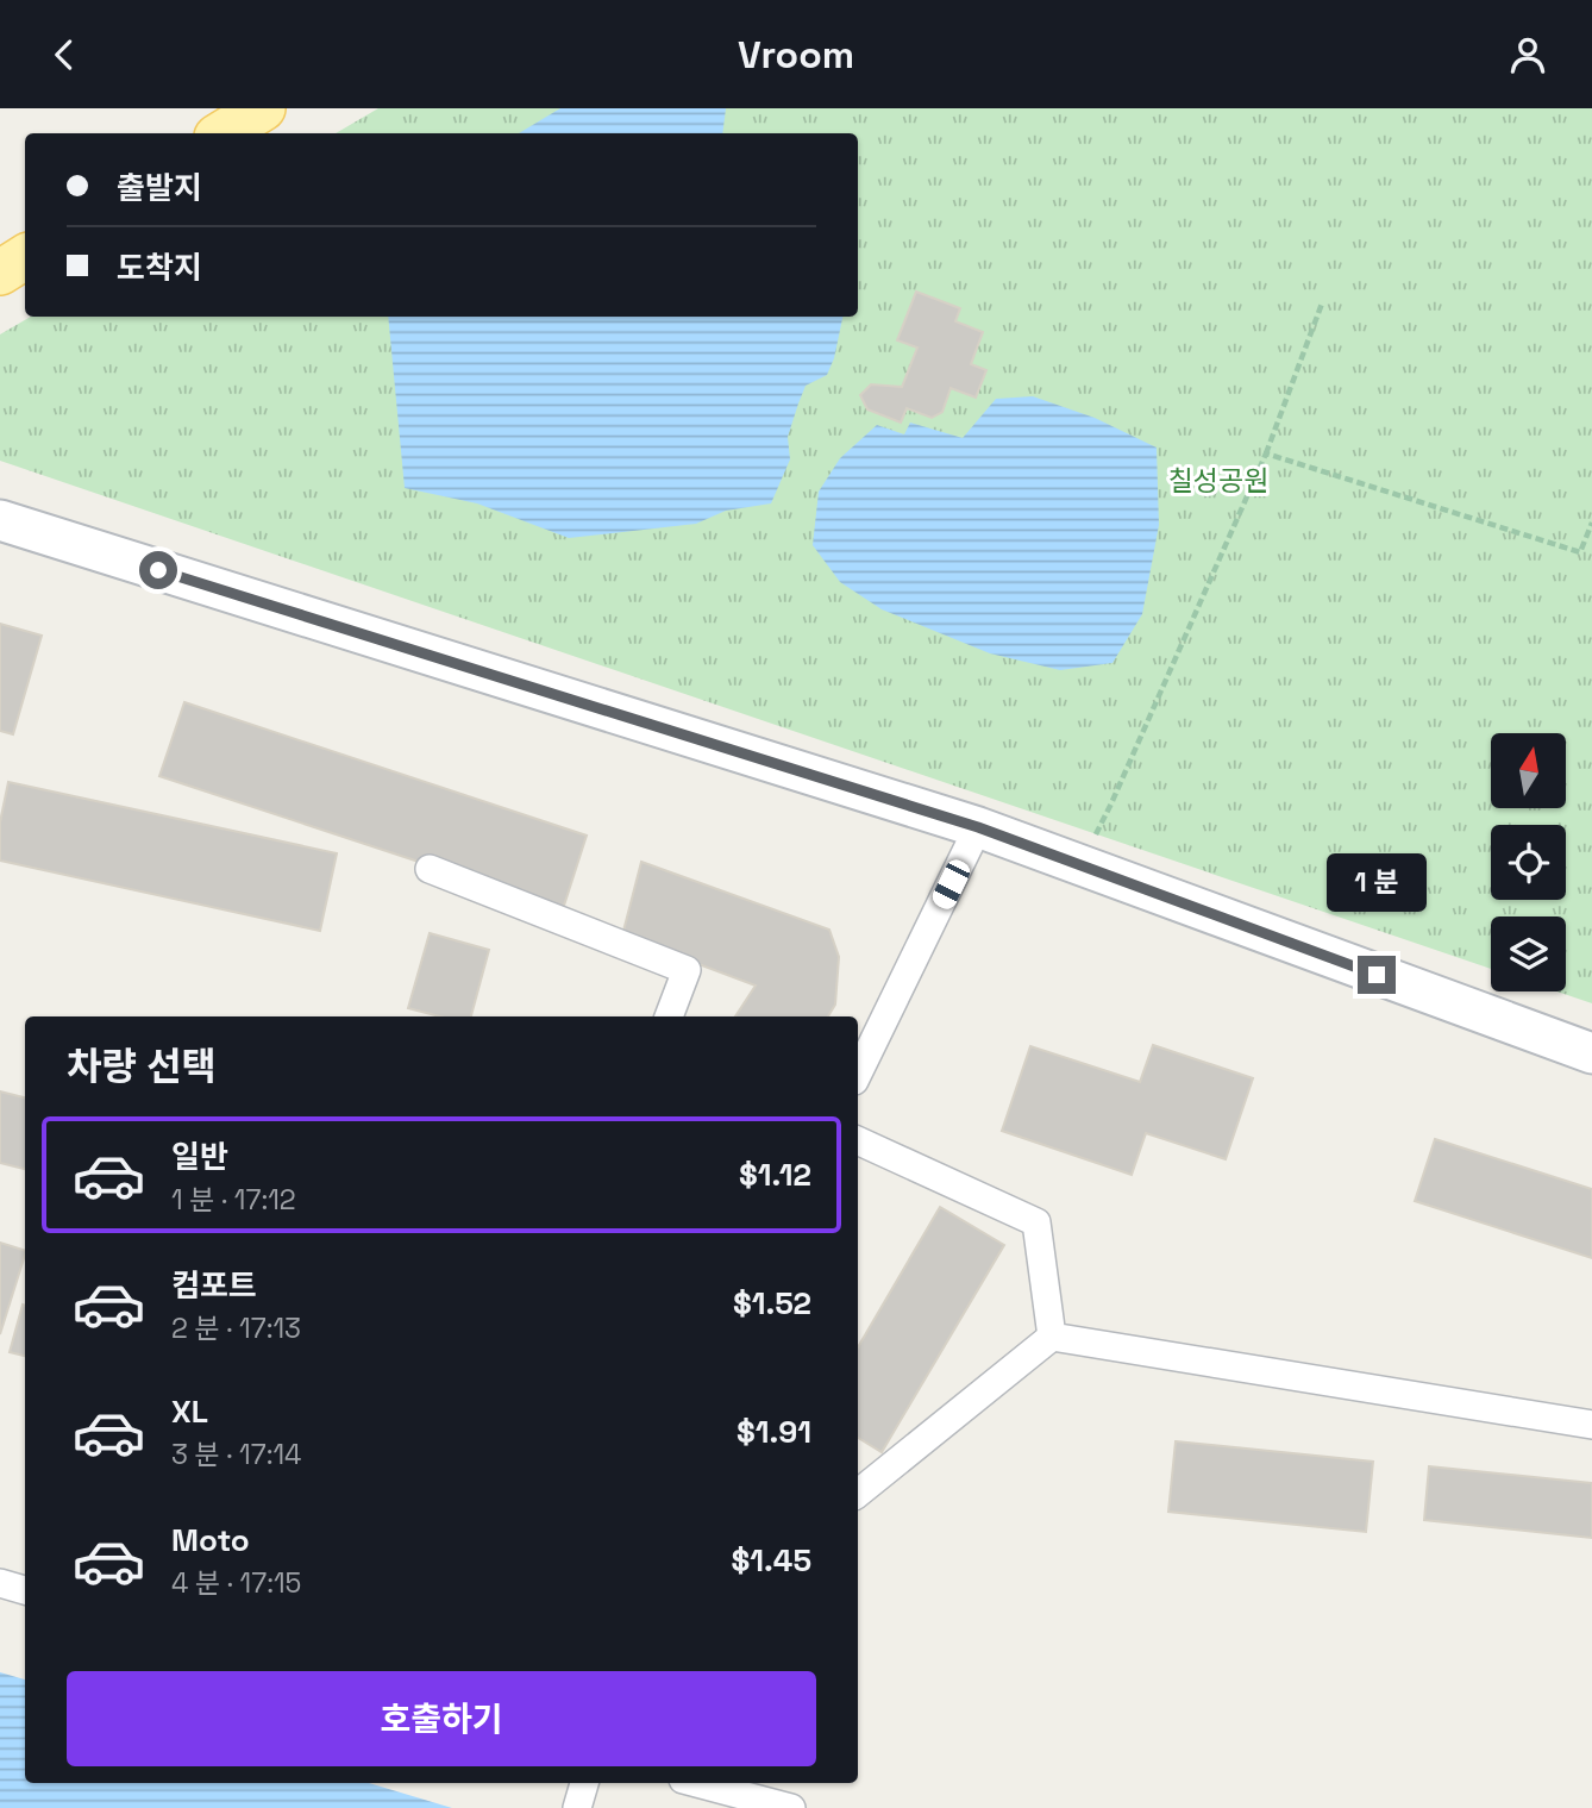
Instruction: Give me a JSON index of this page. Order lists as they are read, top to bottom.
{
  "parks": ["칠성공원"],
  "north": "top",
  "page": {
    "header": "Vroom",
    "banner": ["출발지", "도착지"],
    "bubble": "1 분",
    "heading": "차량 선택",
    "list": [
      {
        "name": "일반",
        "note": "1 분 · 17:12",
        "value": "$1.12"
      },
      {
        "name": "컴포트",
        "note": "2 분 · 17:13",
        "value": "$1.52"
      },
      {
        "name": "XL",
        "note": "3 분 · 17:14",
        "value": "$1.91"
      },
      {
        "name": "Moto",
        "note": "4 분 · 17:15",
        "value": "$1.45"
      }
    ],
    "buttons": "호출하기"
  }
}
